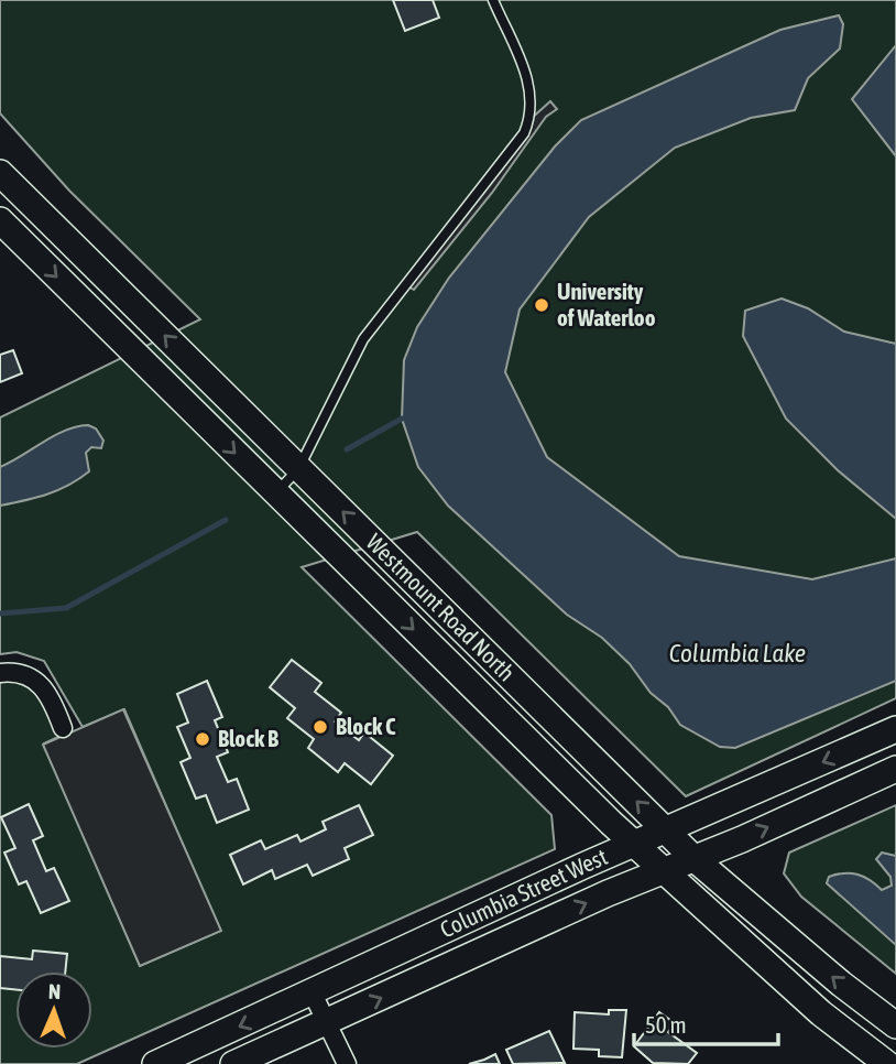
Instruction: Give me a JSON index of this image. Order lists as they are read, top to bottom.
{
  "streets": {
    "main road": ["Westmount Road North", "Columbia Street West"]
  },
  "crossings": [
    ["Westmount Road North", "Columbia Street West"]
  ],
  "water": ["Columbia Lake"],
  "places": ["University of Waterloo", "Block C", "Block B"],
  "scale_bar": "50 m",
  "north": "top"
}
